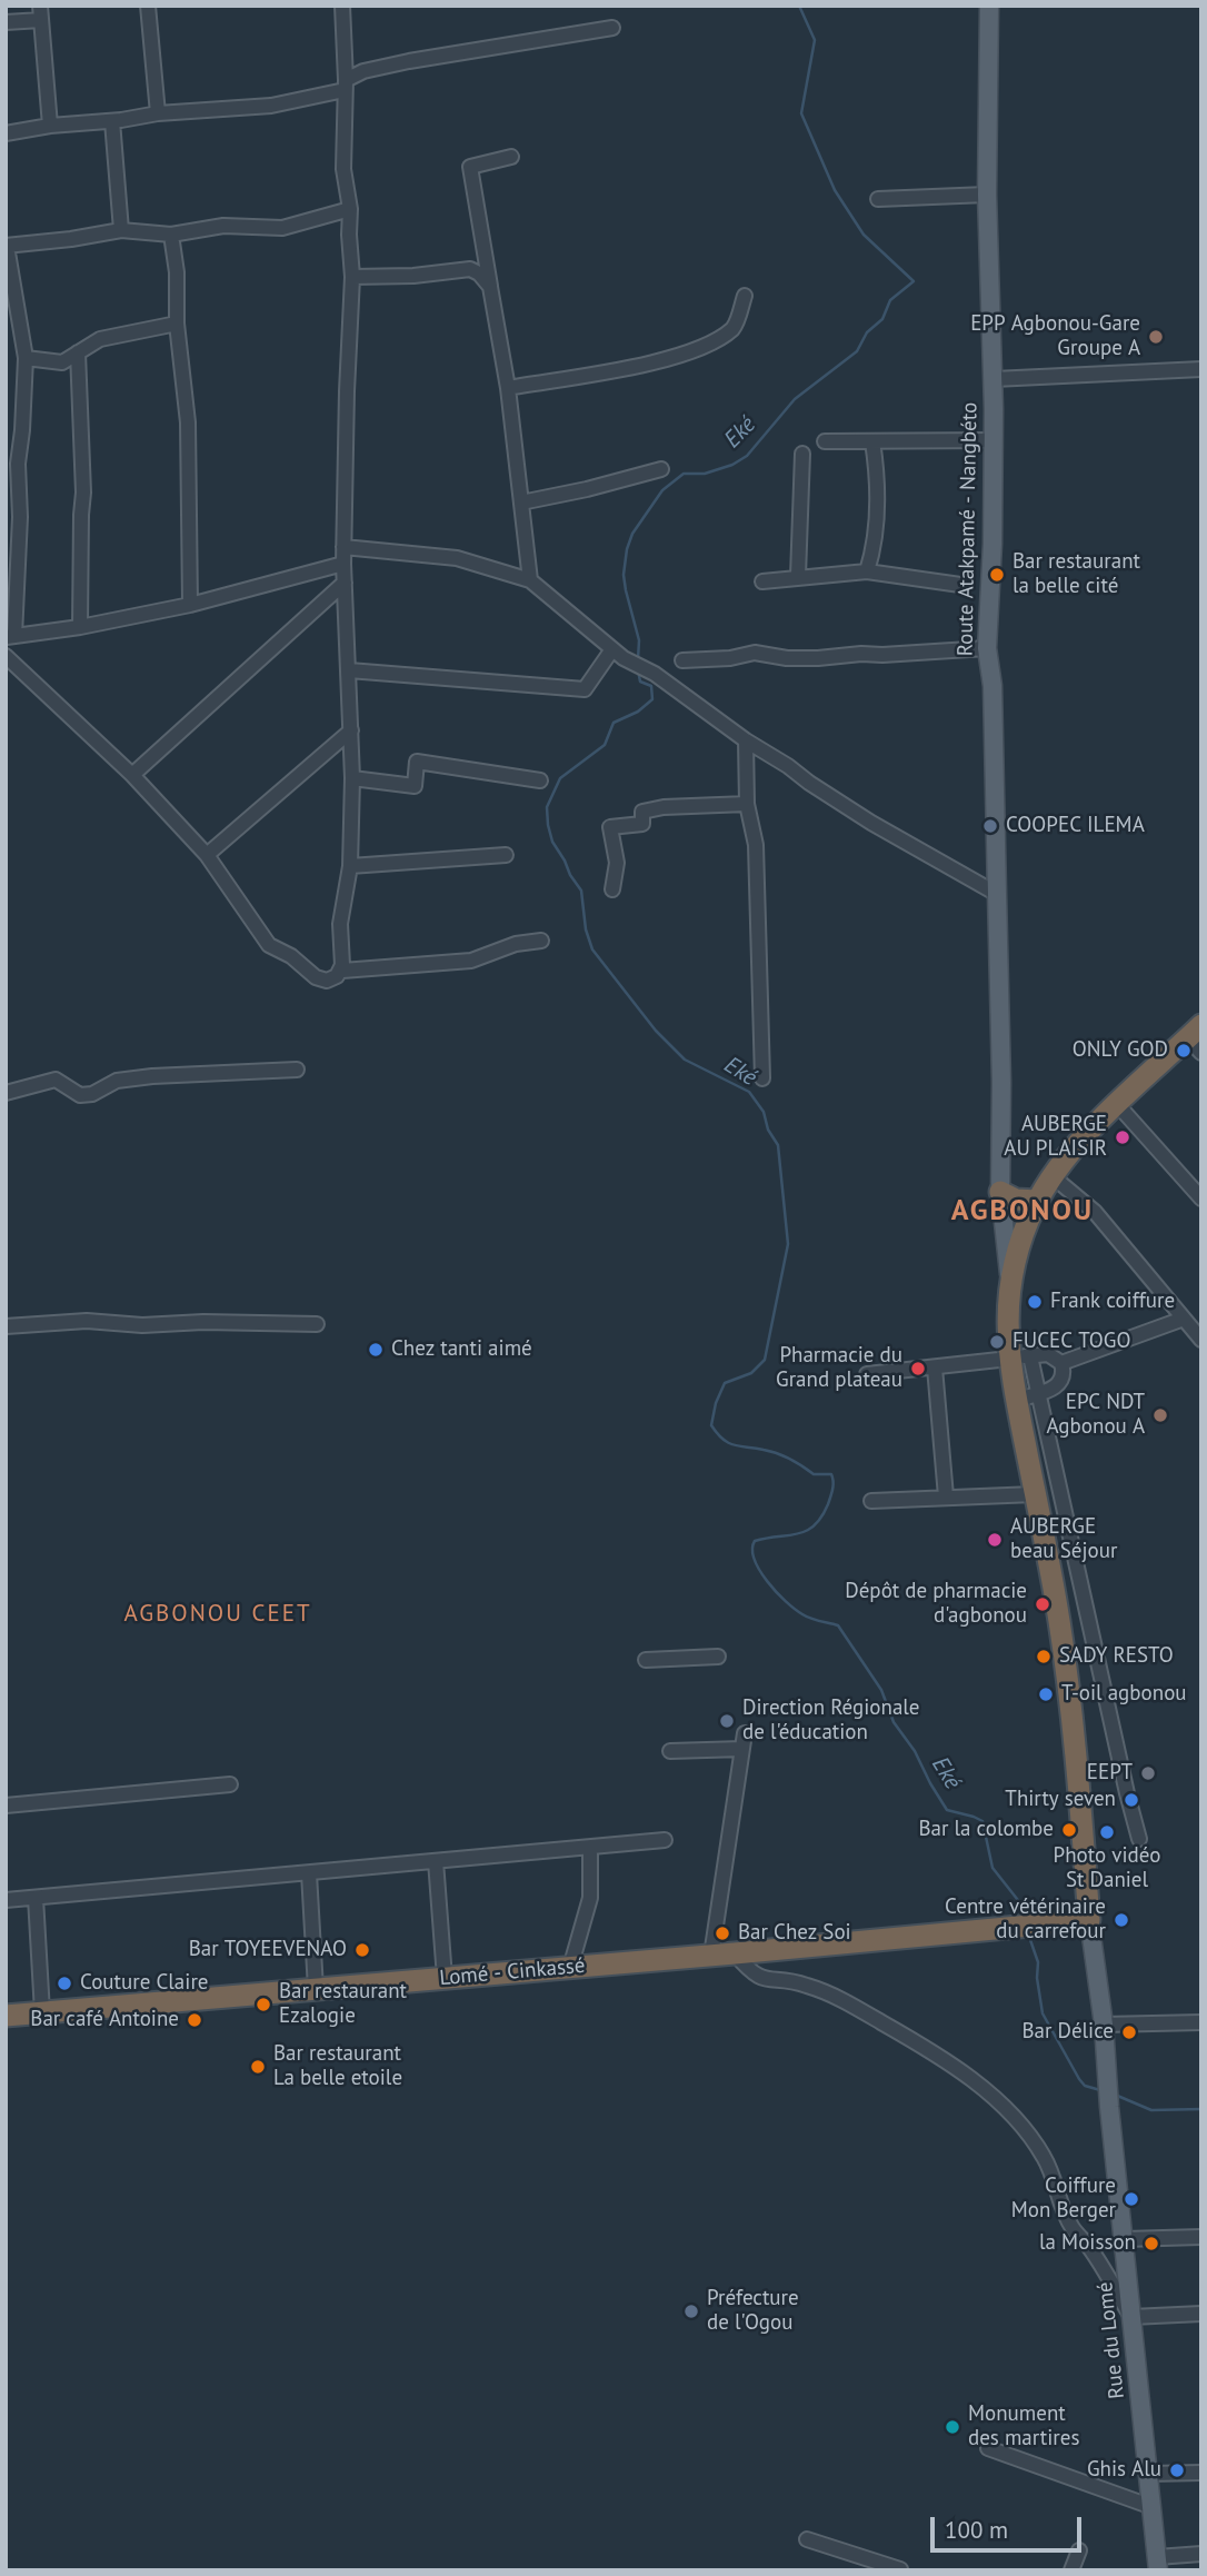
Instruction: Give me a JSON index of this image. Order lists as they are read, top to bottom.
{
  "streets": {
    "highway": ["Lomé - Cinkassé"],
    "main road": ["Route Atakpamé - Nangbéto", "Rue du Lomé"]
  },
  "crossings": [
    ["Lomé - Cinkassé", "Rue du Lomé"]
  ],
  "districts": ["AGBONOU", "AGBONOU CEET"],
  "water": ["Eké"],
  "places": [
    "EPP Agbonou-Gare Groupe A",
    "Bar restaurant la belle cité",
    "COOPEC ILEMA",
    "ONLY GOD",
    "AUBERGE AU PLAISIR",
    "Frank coiffure",
    "FUCEC TOGO",
    "Chez tanti aimé",
    "Pharmacie du Grand plateau",
    "EPC NDT Agbonou A",
    "AUBERGE beau Séjour",
    "Dépôt de pharmacie d'agbonou",
    "SADY RESTO",
    "T-oil agbonou",
    "Direction Régionale de l'éducation",
    "EEPT",
    "Thirty seven",
    "Bar la colombe",
    "Photo vidéo St Daniel",
    "Centre vétérinaire du carrefour",
    "Bar Chez Soi",
    "Bar TOYEEVENAO",
    "Couture Claire",
    "Bar restaurant Ezalogie",
    "Bar café Antoine",
    "Bar Délice",
    "Bar restaurant La belle etoile",
    "Coiffure Mon Berger",
    "la Moisson",
    "Préfecture de l'Ogou",
    "Monument des martires",
    "Ghis Alu"
  ],
  "scale_bar": "100 m"
}
